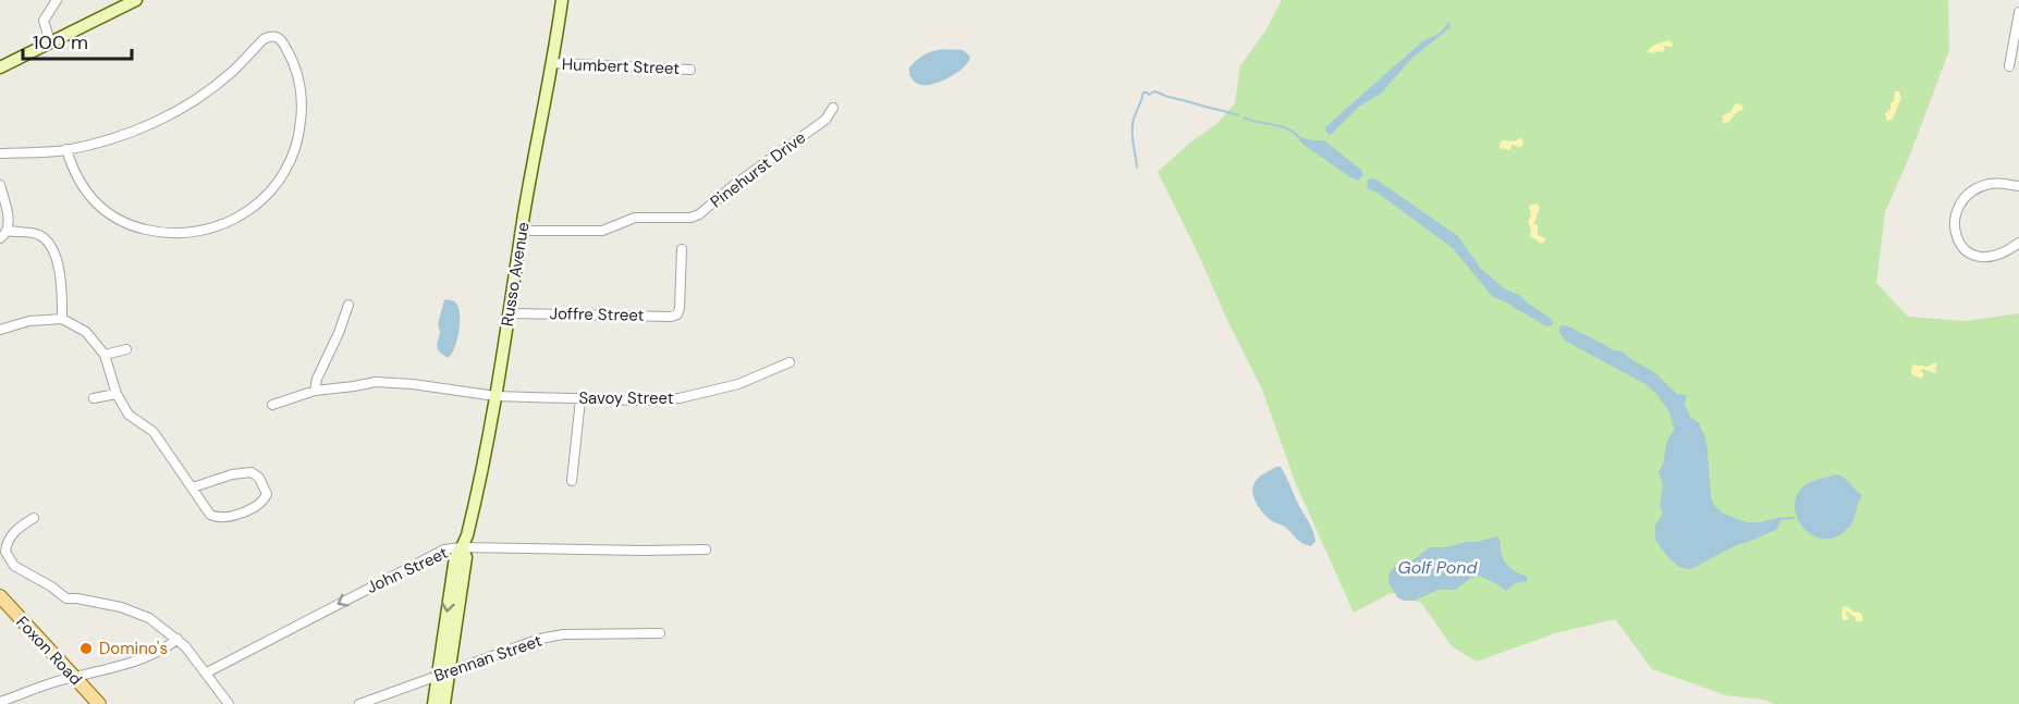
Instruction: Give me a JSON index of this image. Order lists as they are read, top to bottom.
{
  "streets": {
    "main road": ["Foxon Road"],
    "street": [
      "Humbert Street",
      "Pinehurst Drive",
      "Russo Avenue",
      "Joffre Street",
      "Savoy Street",
      "John Street",
      "Brennan Street"
    ]
  },
  "crossings": [
    ["Humbert Street", "Russo Avenue"],
    ["Pinehurst Drive", "Russo Avenue"],
    ["Russo Avenue", "Joffre Street"],
    ["Russo Avenue", "Savoy Street"],
    ["Russo Avenue", "John Street"],
    ["Russo Avenue", "Brennan Street"]
  ],
  "one_way": ["John Street"],
  "water": ["Golf Pond"],
  "places": ["Domino's"],
  "scale_bar": "100 m"
}
